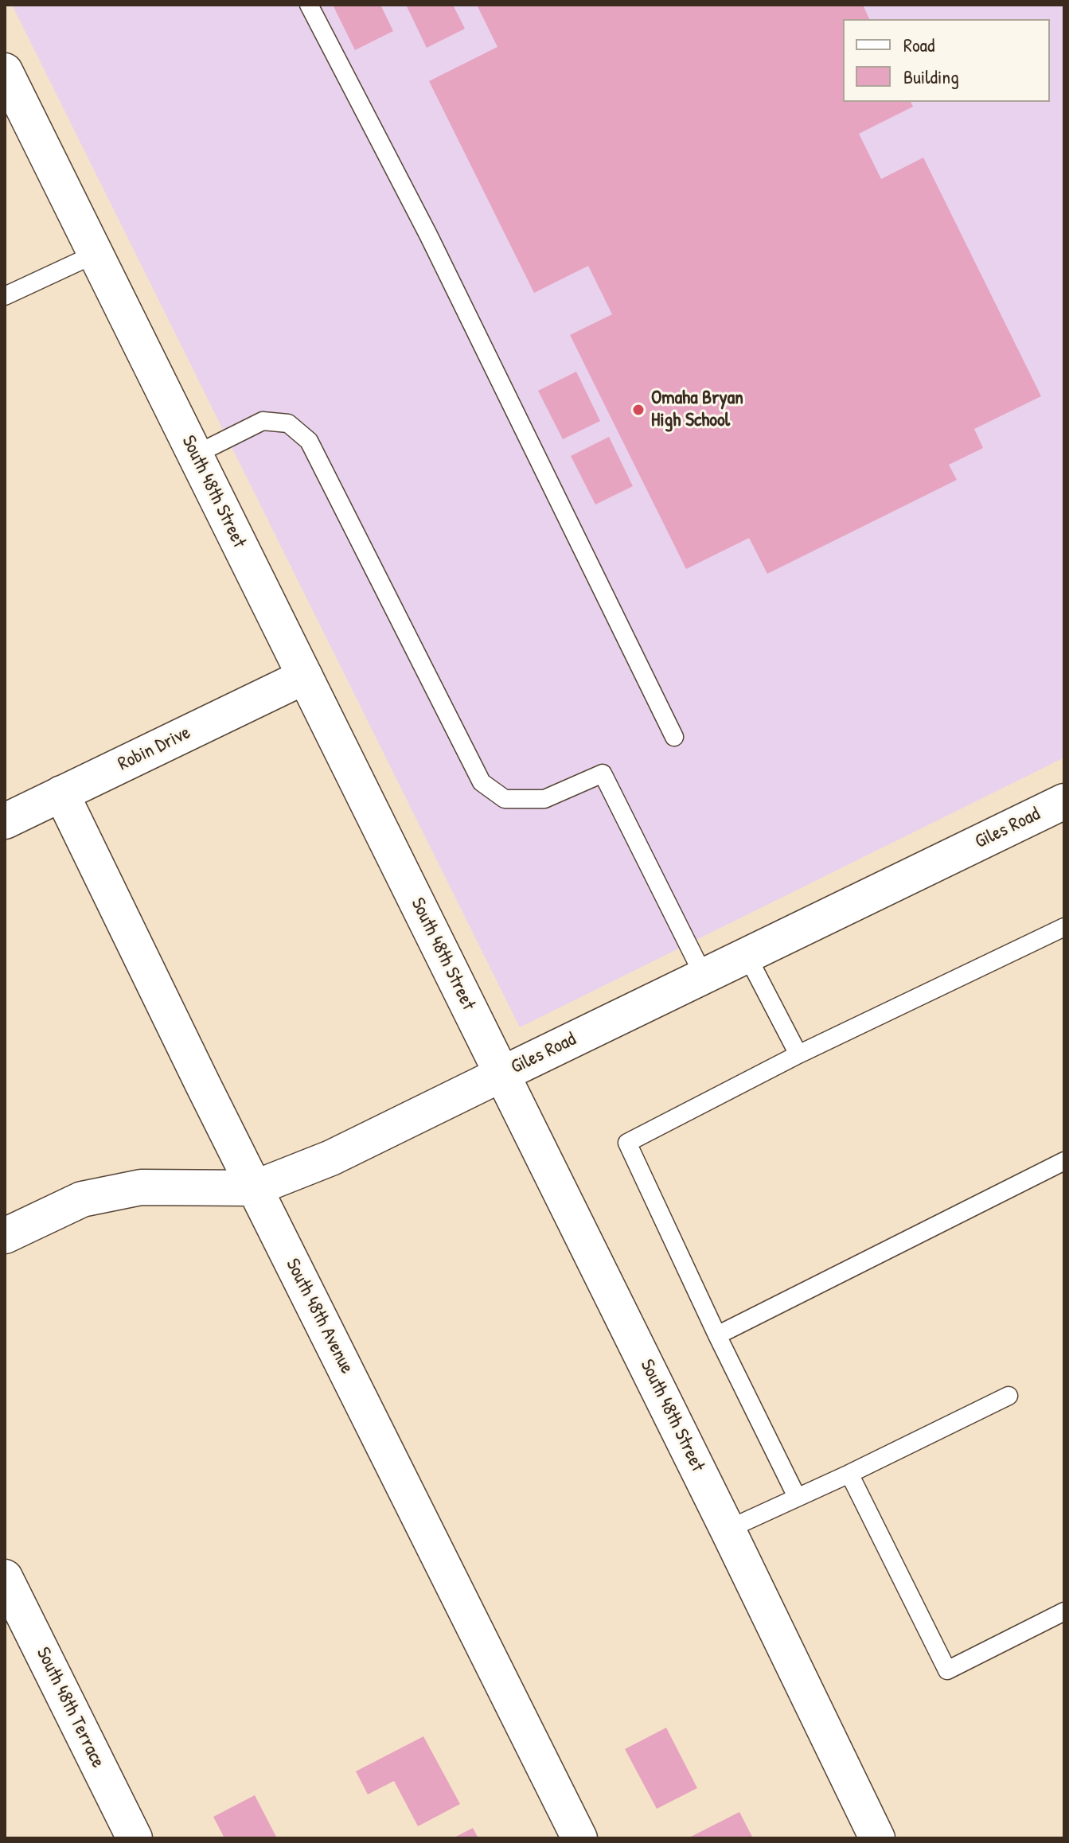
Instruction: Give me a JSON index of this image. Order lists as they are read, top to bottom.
{
  "streets": {
    "street": [
      "South 48th Street",
      "Robin Drive",
      "Giles Road",
      "South 48th Avenue",
      "South 48th Terrace"
    ]
  },
  "crossings": [
    ["South 48th Street", "Robin Drive"],
    ["South 48th Street", "Giles Road"],
    ["Robin Drive", "South 48th Avenue"],
    ["Giles Road", "South 48th Avenue"]
  ],
  "places": ["Omaha Bryan High School"],
  "legend": ["Road", "Building"]
}
